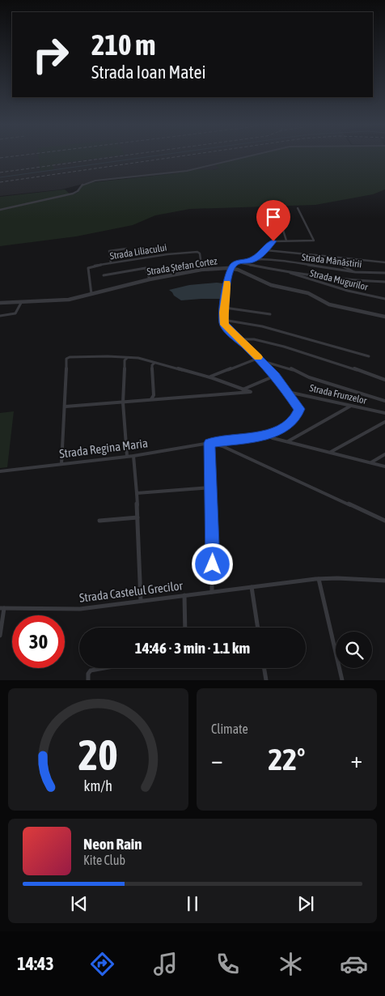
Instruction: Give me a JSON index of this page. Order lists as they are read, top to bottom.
{
  "streets": {
    "street": [
      "Strada Liliacului",
      "Strada Mânăstirii",
      "Strada Ștefan Cortez",
      "Strada Mugurilor",
      "Strada Frunzelor",
      "Strada Regina Maria",
      "Strada Castelul Grecilor"
    ]
  },
  "crossings": [
    ["Strada Liliacului", "Strada Ștefan Cortez"],
    ["Strada Mânăstirii", "Strada Ștefan Cortez"]
  ],
  "page": {
    "turn": ["210 m", "Strada Ioan Matei"],
    "limit": "30",
    "trip": "14:46 · 3 min · 1.1 km",
    "tile": "Climate",
    "heat": ["−", "22°", "+"],
    "song": ["Neon Rain", "Kite Club"],
    "tabs": "14:43",
    "gauge": ["20", "km/h"]
  }
}
